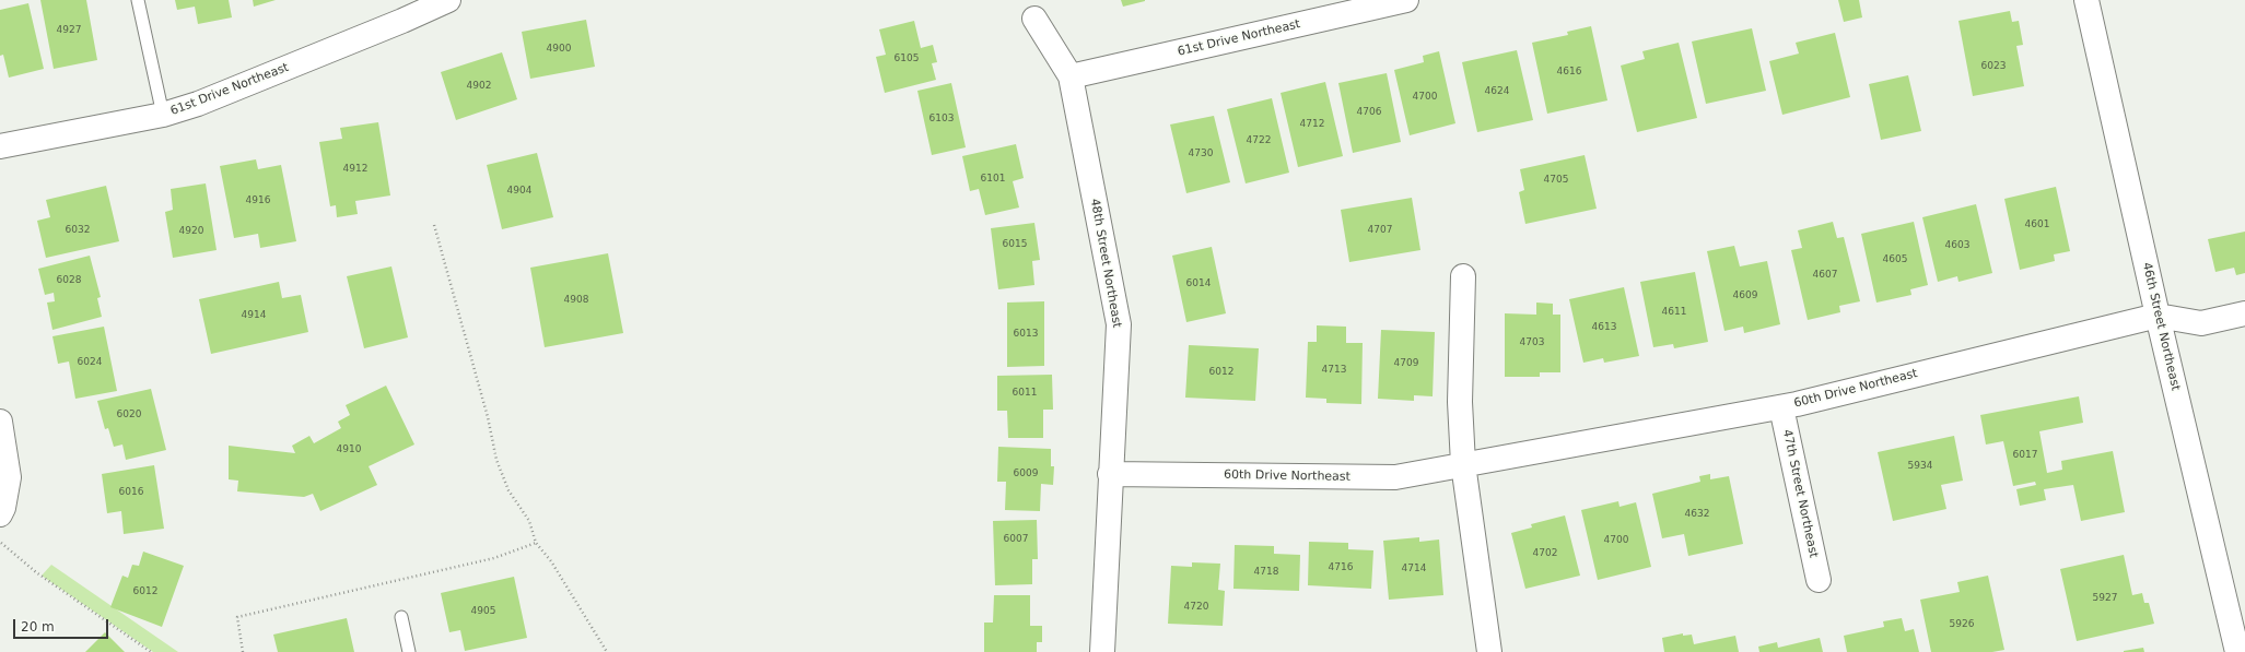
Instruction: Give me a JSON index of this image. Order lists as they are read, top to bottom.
{
  "streets": {
    "street": [
      "61st Drive Northeast",
      "48th Street Northeast",
      "46th Street Northeast",
      "60th Drive Northeast",
      "47th Street Northeast"
    ]
  },
  "crossings": [
    ["61st Drive Northeast", "48th Street Northeast"],
    ["48th Street Northeast", "60th Drive Northeast"],
    ["46th Street Northeast", "60th Drive Northeast"],
    ["60th Drive Northeast", "47th Street Northeast"]
  ],
  "house_numbers": [
    "4927",
    "4900",
    "6105",
    "6023",
    "4616",
    "4902",
    "4624",
    "4700",
    "4706",
    "6103",
    "4712",
    "4722",
    "4730",
    "4912",
    "6101",
    "4705",
    "4904",
    "4916",
    "4601",
    "6032",
    "4707",
    "4920",
    "6015",
    "4603",
    "4605",
    "4607",
    "6028",
    "6014",
    "4609",
    "4908",
    "4611",
    "4914",
    "4613",
    "6013",
    "4703",
    "6024",
    "4709",
    "4713",
    "6012",
    "6011",
    "6020",
    "4910",
    "6017",
    "5934",
    "6009",
    "6016",
    "4632",
    "6007",
    "4700",
    "4702",
    "4716",
    "4714",
    "4718",
    "6012",
    "5927",
    "4720",
    "4905",
    "5926"
  ],
  "scale_bar": "20 m"
}
